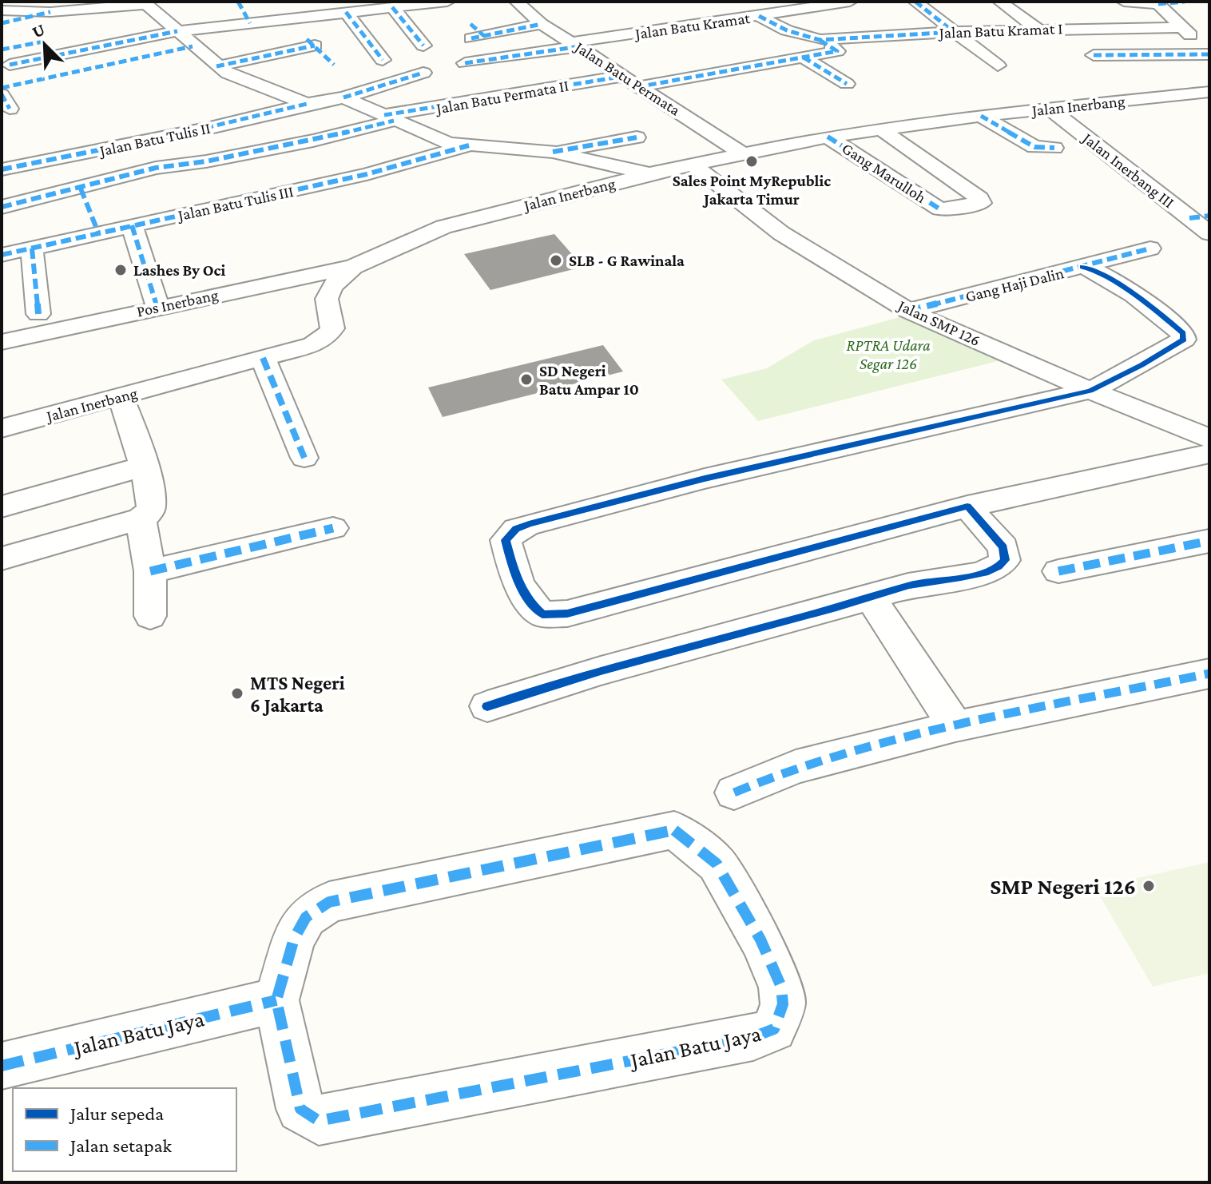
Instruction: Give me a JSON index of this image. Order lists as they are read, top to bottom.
{
  "streets": {
    "street": [
      "Jalan Batu Kramat",
      "Jalan Batu Kramat I",
      "Jalan Batu Permata",
      "Jalan Batu Permata II",
      "Jalan Inerbang",
      "Jalan Batu Tulis II",
      "Jalan Inerbang III",
      "Gang Marulloh",
      "Jalan Batu Tulis III",
      "Gang Haji Dalin",
      "Pos Inerbang",
      "Jalan SMP 126",
      "Jalan Batu Jaya"
    ]
  },
  "crossings": [
    ["Jalan Batu Kramat", "Jalan Batu Kramat I"],
    ["Jalan Batu Kramat", "Jalan Batu Permata"],
    ["Jalan Batu Permata", "Jalan Batu Permata II"],
    ["Jalan Batu Permata", "Jalan Inerbang"],
    ["Jalan Inerbang", "Jalan Inerbang III"],
    ["Jalan Inerbang", "Gang Marulloh"],
    ["Jalan Inerbang", "Pos Inerbang"],
    ["Jalan Inerbang", "Jalan SMP 126"],
    ["Gang Haji Dalin", "Jalan SMP 126"]
  ],
  "parks": ["RPTRA Udara Segar 126"],
  "places": [
    "Sales Point MyRepublic Jakarta Timur",
    "SLB - G Rawinala",
    "Lashes By Oci",
    "SD Negeri Batu Ampar 10",
    "MTS Negeri 6 Jakarta",
    "SMP Negeri 126"
  ],
  "legend": ["Jalur sepeda", "Jalan setapak"],
  "north": "top left"
}
